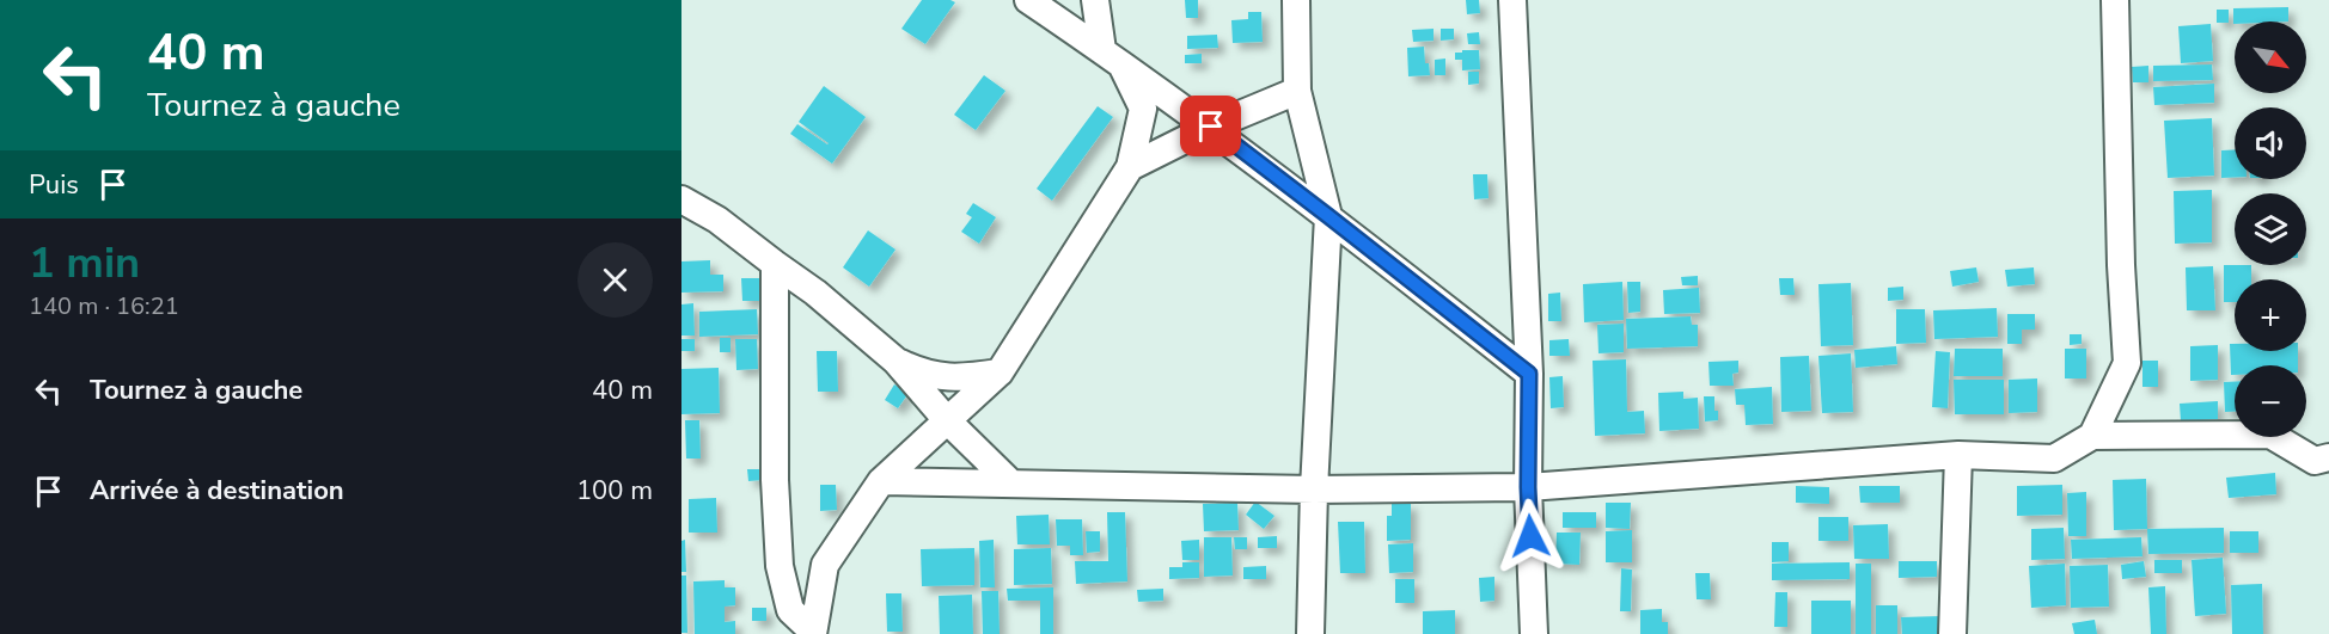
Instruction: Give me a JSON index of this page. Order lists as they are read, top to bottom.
{
  "north": "bottom right",
  "page": {
    "turn": ["40 m", "Tournez à gauche"],
    "map_buttons": ["+", "−"],
    "then": "Puis",
    "heading": ["1 min", "140 m · 16:21"],
    "list": [
      {
        "name": "Tournez à gauche",
        "value": "40 m"
      },
      {
        "name": "Arrivée à destination",
        "value": "100 m"
      }
    ]
  }
}
